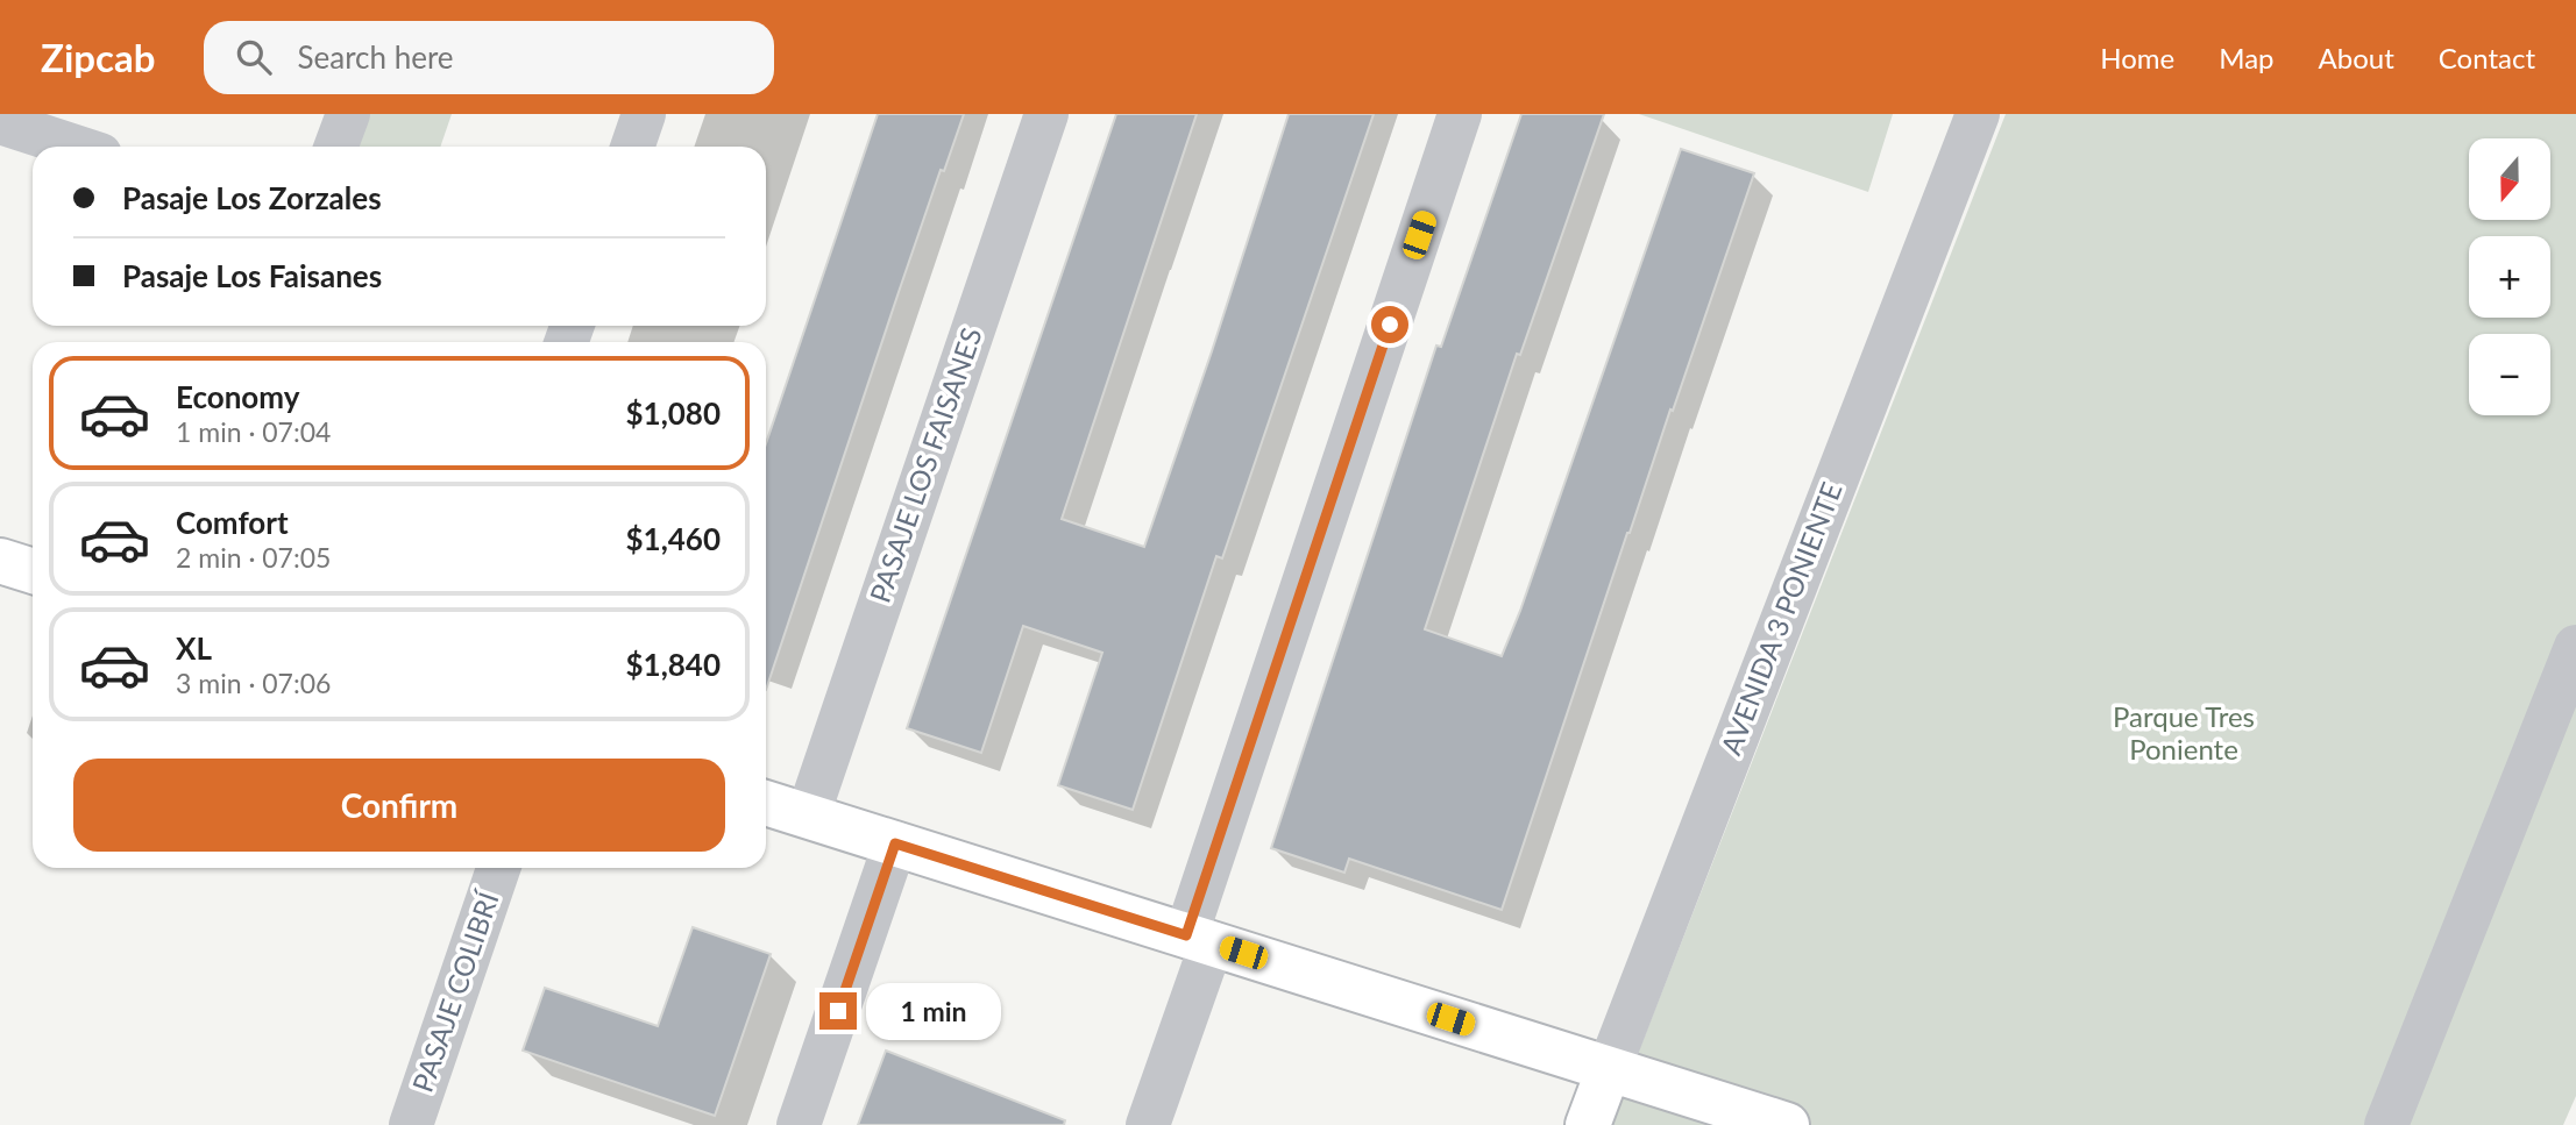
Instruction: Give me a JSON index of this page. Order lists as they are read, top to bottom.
{
  "streets": {
    "main road": ["AVENIDA 3 PONIENTE"],
    "street": ["PASAJE LOS FAISANES", "PASAJE COLIBRÍ"]
  },
  "parks": ["Parque Tres Poniente"],
  "north": "bottom",
  "page": {
    "header": "Zipcab",
    "search": "Search here",
    "nav": [
      "Home",
      "Map",
      "About",
      "Contact"
    ],
    "map_buttons": ["+", "−"],
    "banner": ["Pasaje Los Zorzales", "Pasaje Los Faisanes"],
    "list": [
      {
        "name": "Economy",
        "note": "1 min · 07:04",
        "value": "$1,080"
      },
      {
        "name": "Comfort",
        "note": "2 min · 07:05",
        "value": "$1,460"
      },
      {
        "name": "XL",
        "note": "3 min · 07:06",
        "value": "$1,840"
      }
    ],
    "buttons": "Confirm",
    "bubble": "1 min"
  }
}
